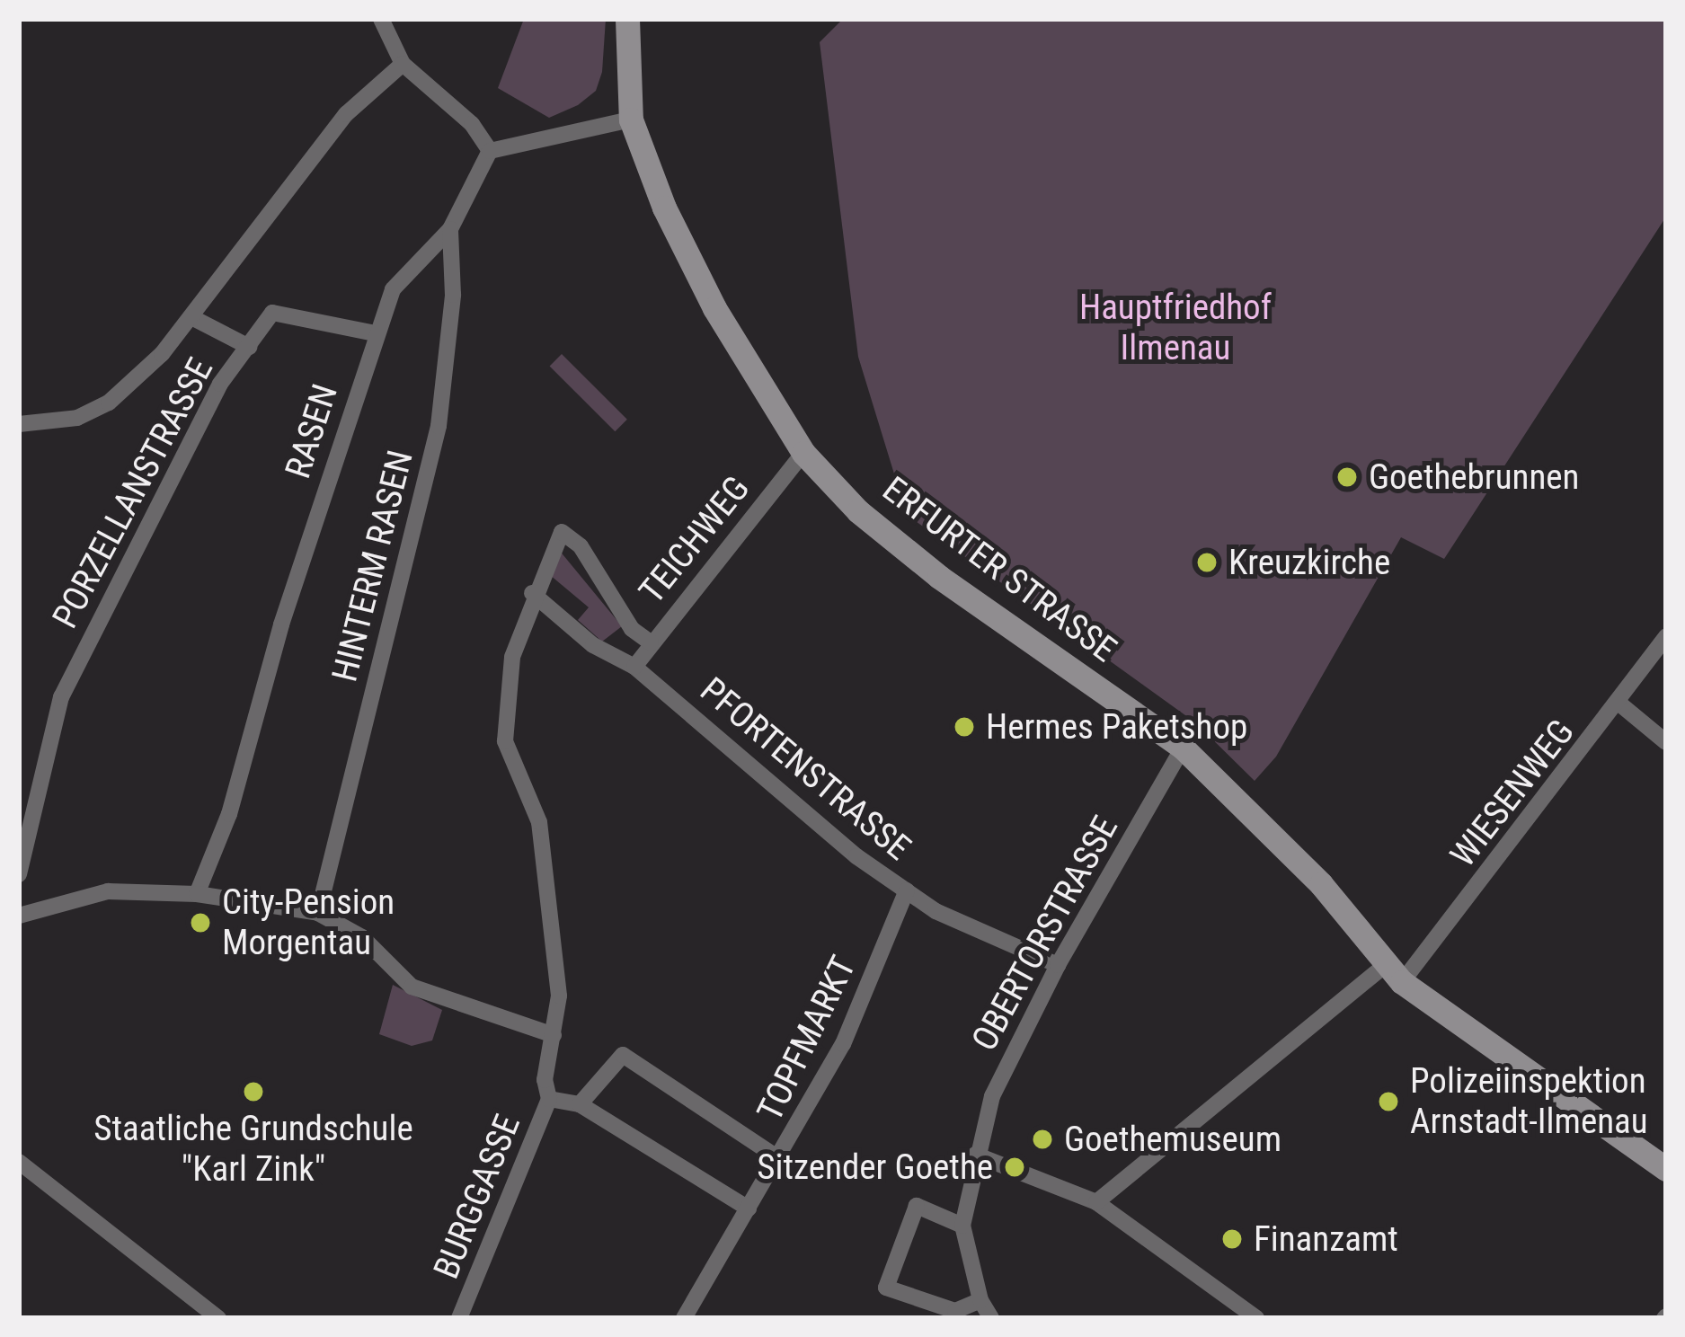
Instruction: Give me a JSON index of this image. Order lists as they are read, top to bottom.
{
  "streets": {
    "main road": ["ERFURTER STRASSE"],
    "street": [
      "RASEN",
      "PORZELLANSTRASSE",
      "TEICHWEG",
      "HINTERM RASEN",
      "PFORTENSTRASSE",
      "WIESENWEG",
      "OBERTORSTRASSE",
      "TOPFMARKT",
      "BURGGASSE"
    ]
  },
  "crossings": [
    ["RASEN", "PORZELLANSTRASSE"],
    ["RASEN", "HINTERM RASEN"],
    ["TEICHWEG", "ERFURTER STRASSE"],
    ["TEICHWEG", "PFORTENSTRASSE"],
    ["ERFURTER STRASSE", "WIESENWEG"],
    ["ERFURTER STRASSE", "OBERTORSTRASSE"],
    ["PFORTENSTRASSE", "OBERTORSTRASSE"],
    ["PFORTENSTRASSE", "TOPFMARKT"]
  ],
  "parks": ["Hauptfriedhof Ilmenau"],
  "places": [
    "Goethebrunnen",
    "Kreuzkirche",
    "Hermes Paketshop",
    "City-Pension Morgentau",
    "Staatliche Grundschule \"Karl Zink\"",
    "Polizeiinspektion Arnstadt-Ilmenau",
    "Goethemuseum",
    "Sitzender Goethe",
    "Finanzamt"
  ]
}
